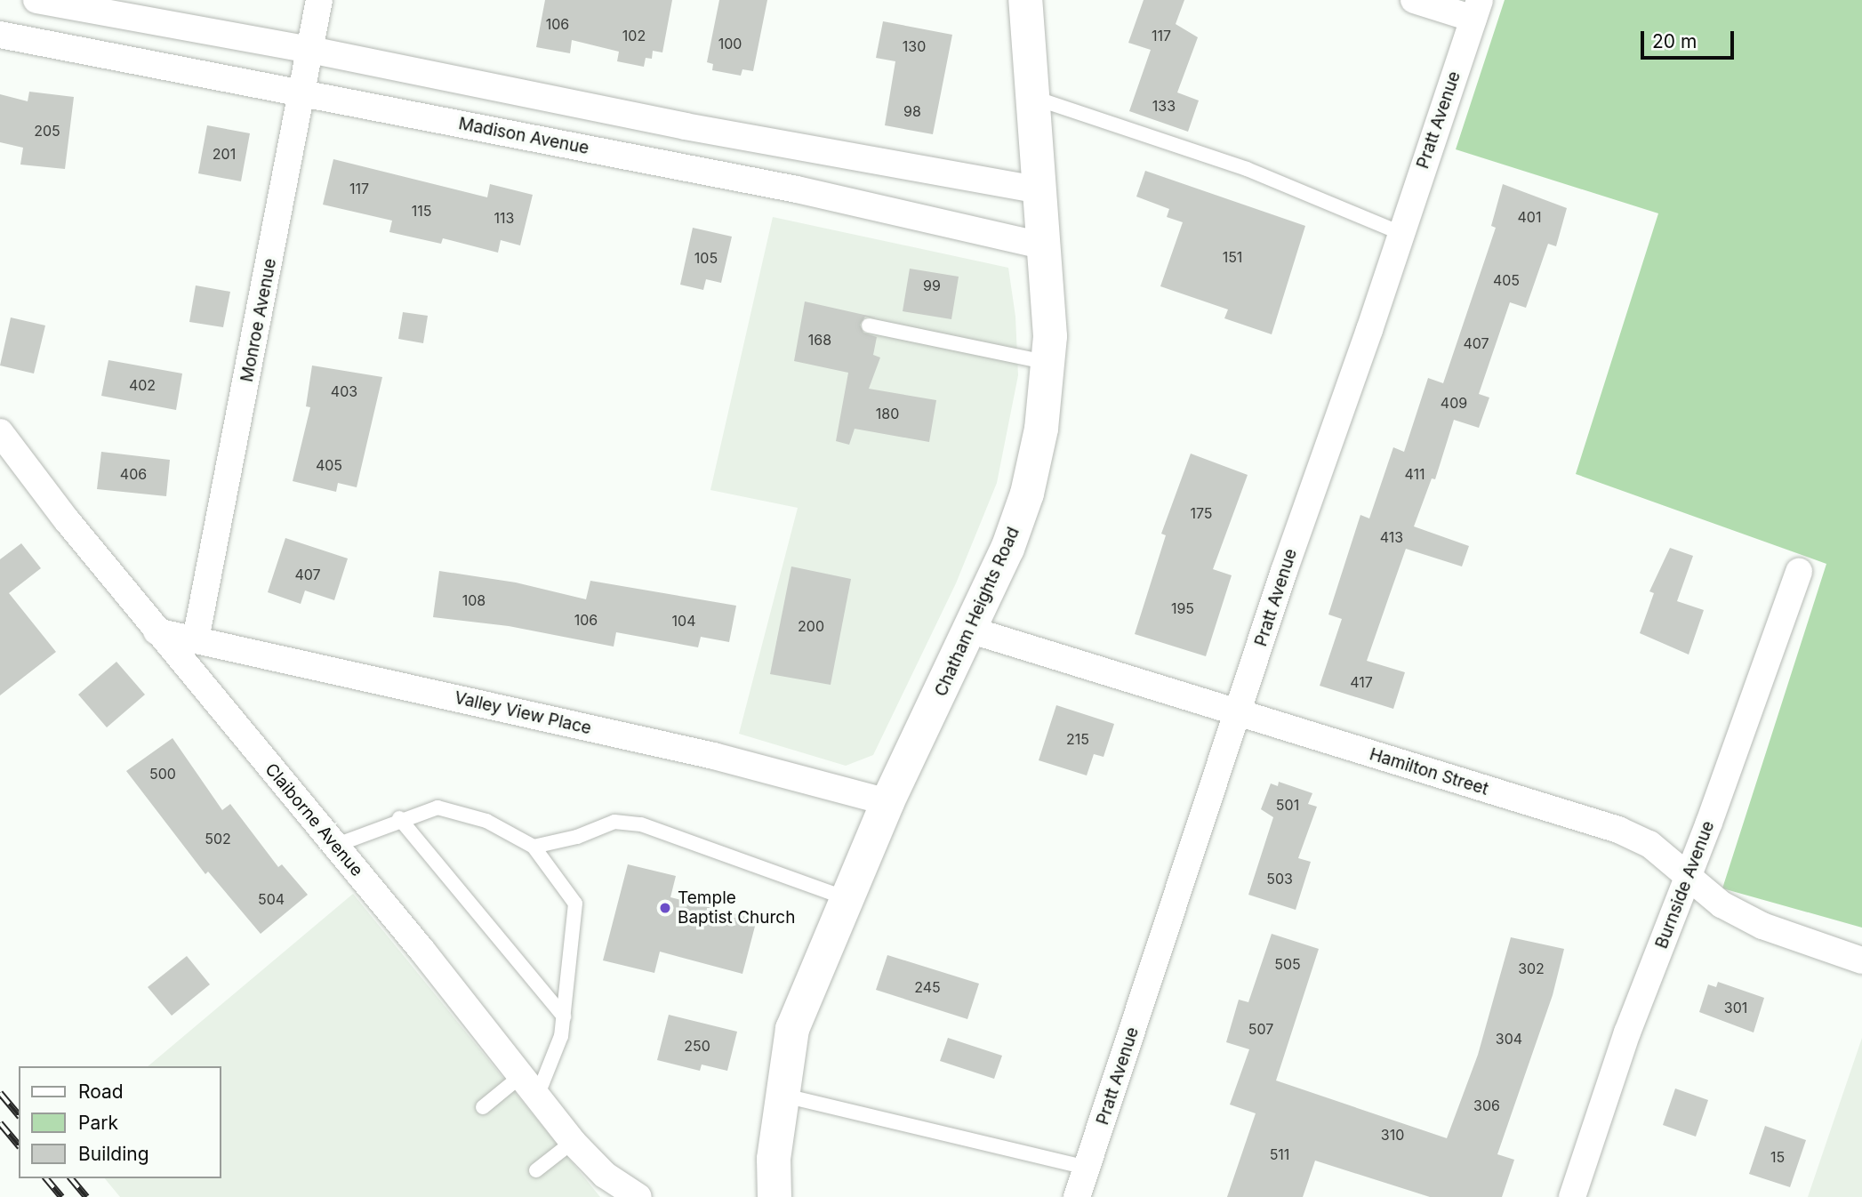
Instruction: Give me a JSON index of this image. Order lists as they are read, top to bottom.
{
  "streets": {
    "main road": ["Chatham Heights Road"],
    "street": [
      "Pratt Avenue",
      "Madison Avenue",
      "Monroe Avenue",
      "Valley View Place",
      "Hamilton Street",
      "Claiborne Avenue",
      "Burnside Avenue"
    ]
  },
  "crossings": [
    ["Pratt Avenue", "Hamilton Street"],
    ["Madison Avenue", "Monroe Avenue"],
    ["Madison Avenue", "Chatham Heights Road"],
    ["Monroe Avenue", "Valley View Place"],
    ["Chatham Heights Road", "Valley View Place"],
    ["Chatham Heights Road", "Hamilton Street"],
    ["Valley View Place", "Claiborne Avenue"],
    ["Hamilton Street", "Burnside Avenue"]
  ],
  "places": ["Temple Baptist Church"],
  "house_numbers": [
    "106",
    "102",
    "117",
    "100",
    "130",
    "133",
    "98",
    "205",
    "201",
    "117",
    "115",
    "401",
    "113",
    "151",
    "105",
    "405",
    "99",
    "168",
    "407",
    "402",
    "403",
    "409",
    "180",
    "405",
    "406",
    "411",
    "175",
    "413",
    "407",
    "108",
    "195",
    "106",
    "104",
    "200",
    "417",
    "215",
    "500",
    "501",
    "502",
    "503",
    "504",
    "505",
    "302",
    "245",
    "301",
    "507",
    "304",
    "250",
    "306",
    "310",
    "511",
    "15"
  ],
  "legend": ["Road", "Park", "Building"],
  "scale_bar": "20 m"
}
